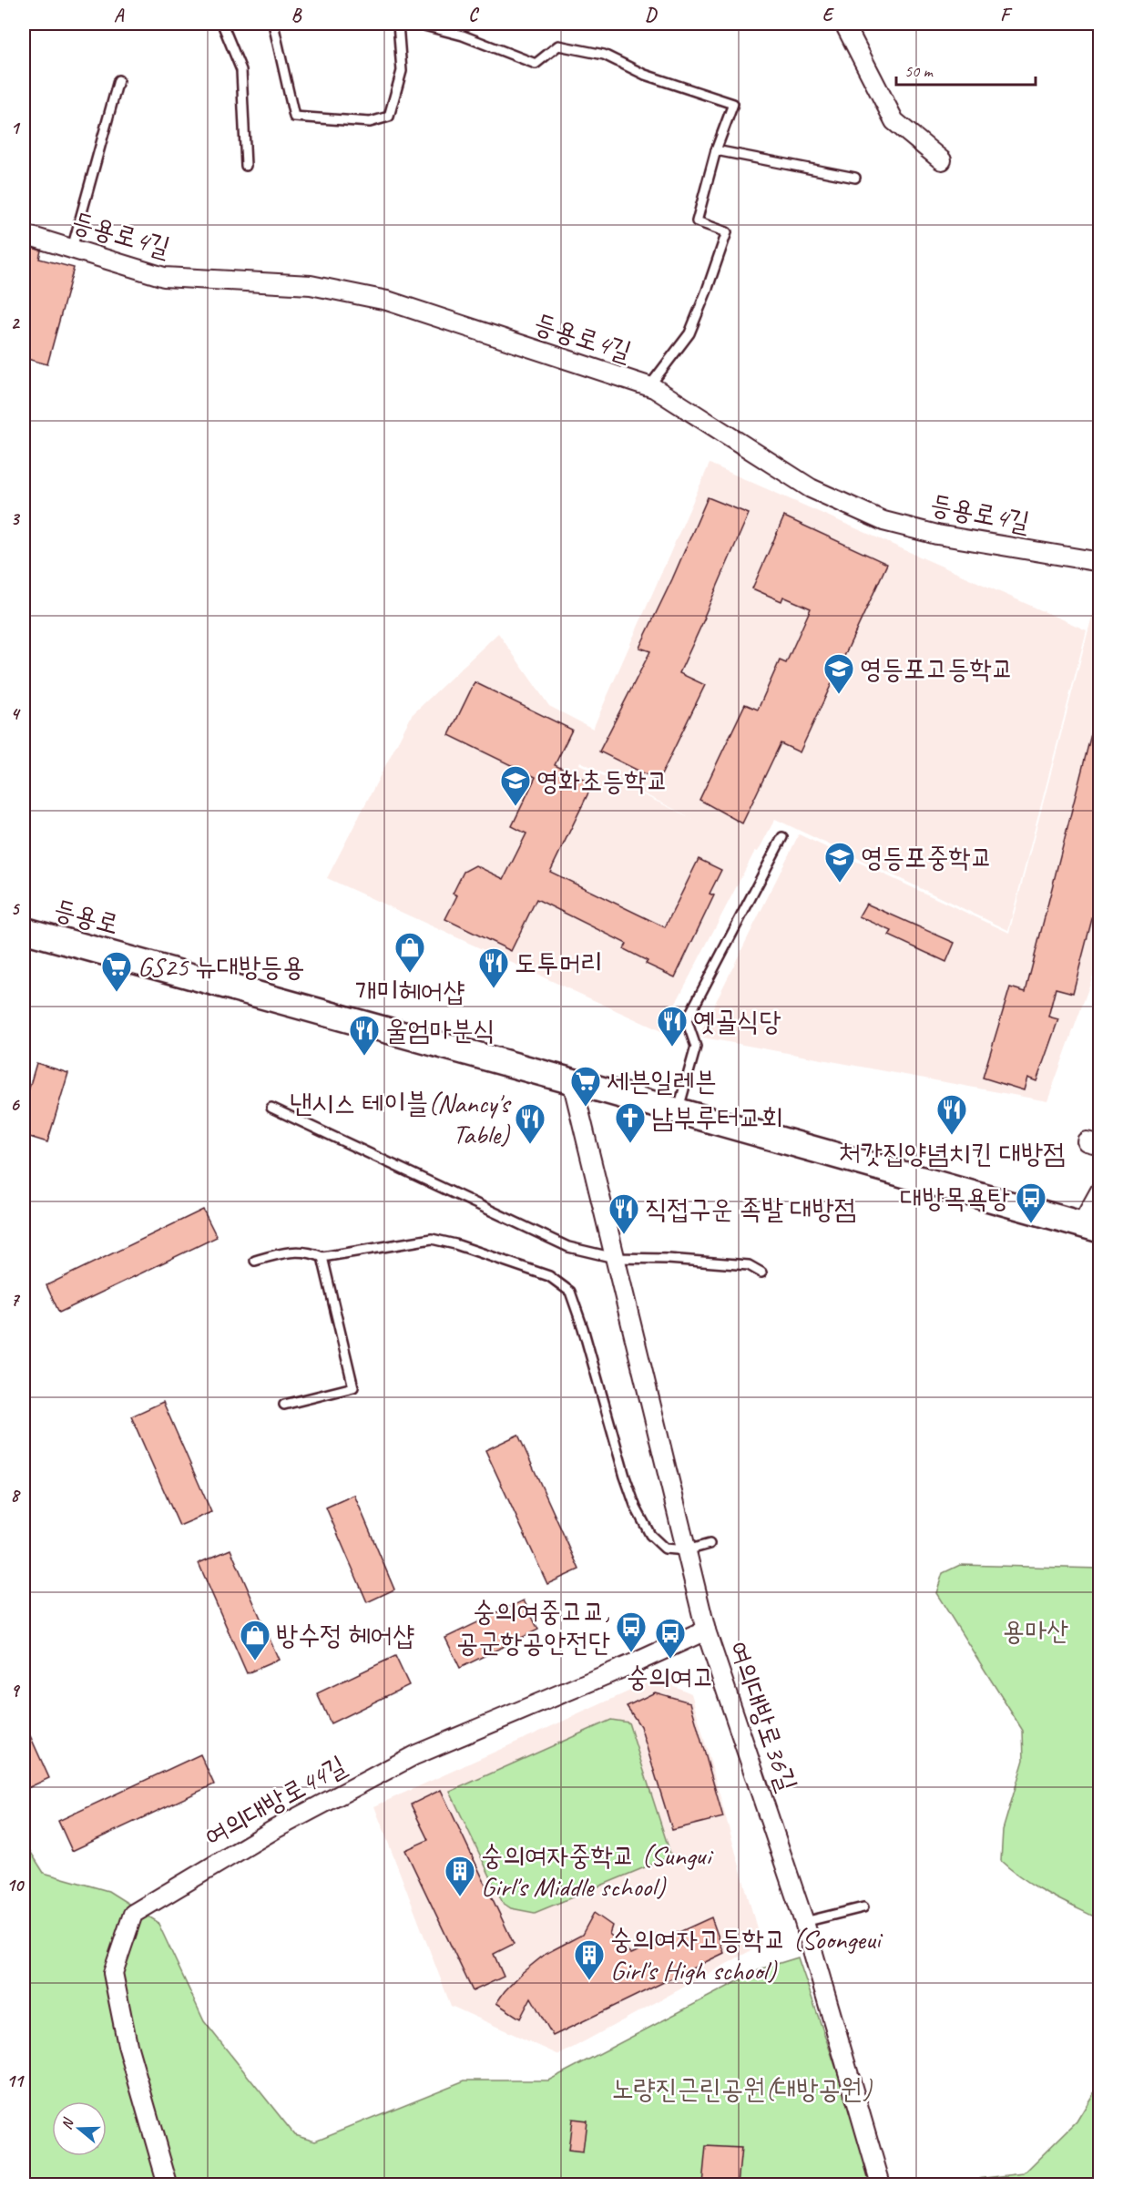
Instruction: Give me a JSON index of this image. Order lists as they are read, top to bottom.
{
  "streets": {
    "street": [
      "등용로4길",
      "등용로",
      "여의대방로36길",
      "여의대방로44길"
    ]
  },
  "crossings": [
    ["등용로", "여의대방로36길"],
    ["여의대방로36길", "여의대방로44길"]
  ],
  "parks": ["용마산", "노량진근린공원(대방공원)"],
  "places": {
    "school or university": ["영등포고등학교", "영화초등학교", "영등포중학교"],
    "shop": ["개미헤어샵", "방수정 헤어샵"],
    "restaurant": [
      "도투머리",
      "옛골식당",
      "울엄마분식",
      "처갓집양념치킨 대방점",
      "낸시스 테이블(Nancy's Table)",
      "직접구운 족발 대방점"
    ],
    "supermarket": ["GS25 뉴대방등용", "세븐일레븐"],
    "church": ["남부루터교회"],
    "bus stop": ["대방목욕탕", "숭의여중고교, 공군항공안전단", "숭의여고"],
    "building": ["숭의여자중학교 (Sungui Girl's Middle school)", "숭의여자고등학교 (Soongeui Girl's High school)"]
  },
  "scale_bar": "50 m",
  "north": "left",
  "grid": {
    "columns": [
      "A",
      "B",
      "C",
      "D",
      "E",
      "F"
    ],
    "rows": [
      "1",
      "2",
      "3",
      "4",
      "5",
      "6",
      "7",
      "8",
      "9",
      "10",
      "11"
    ]
  }
}
